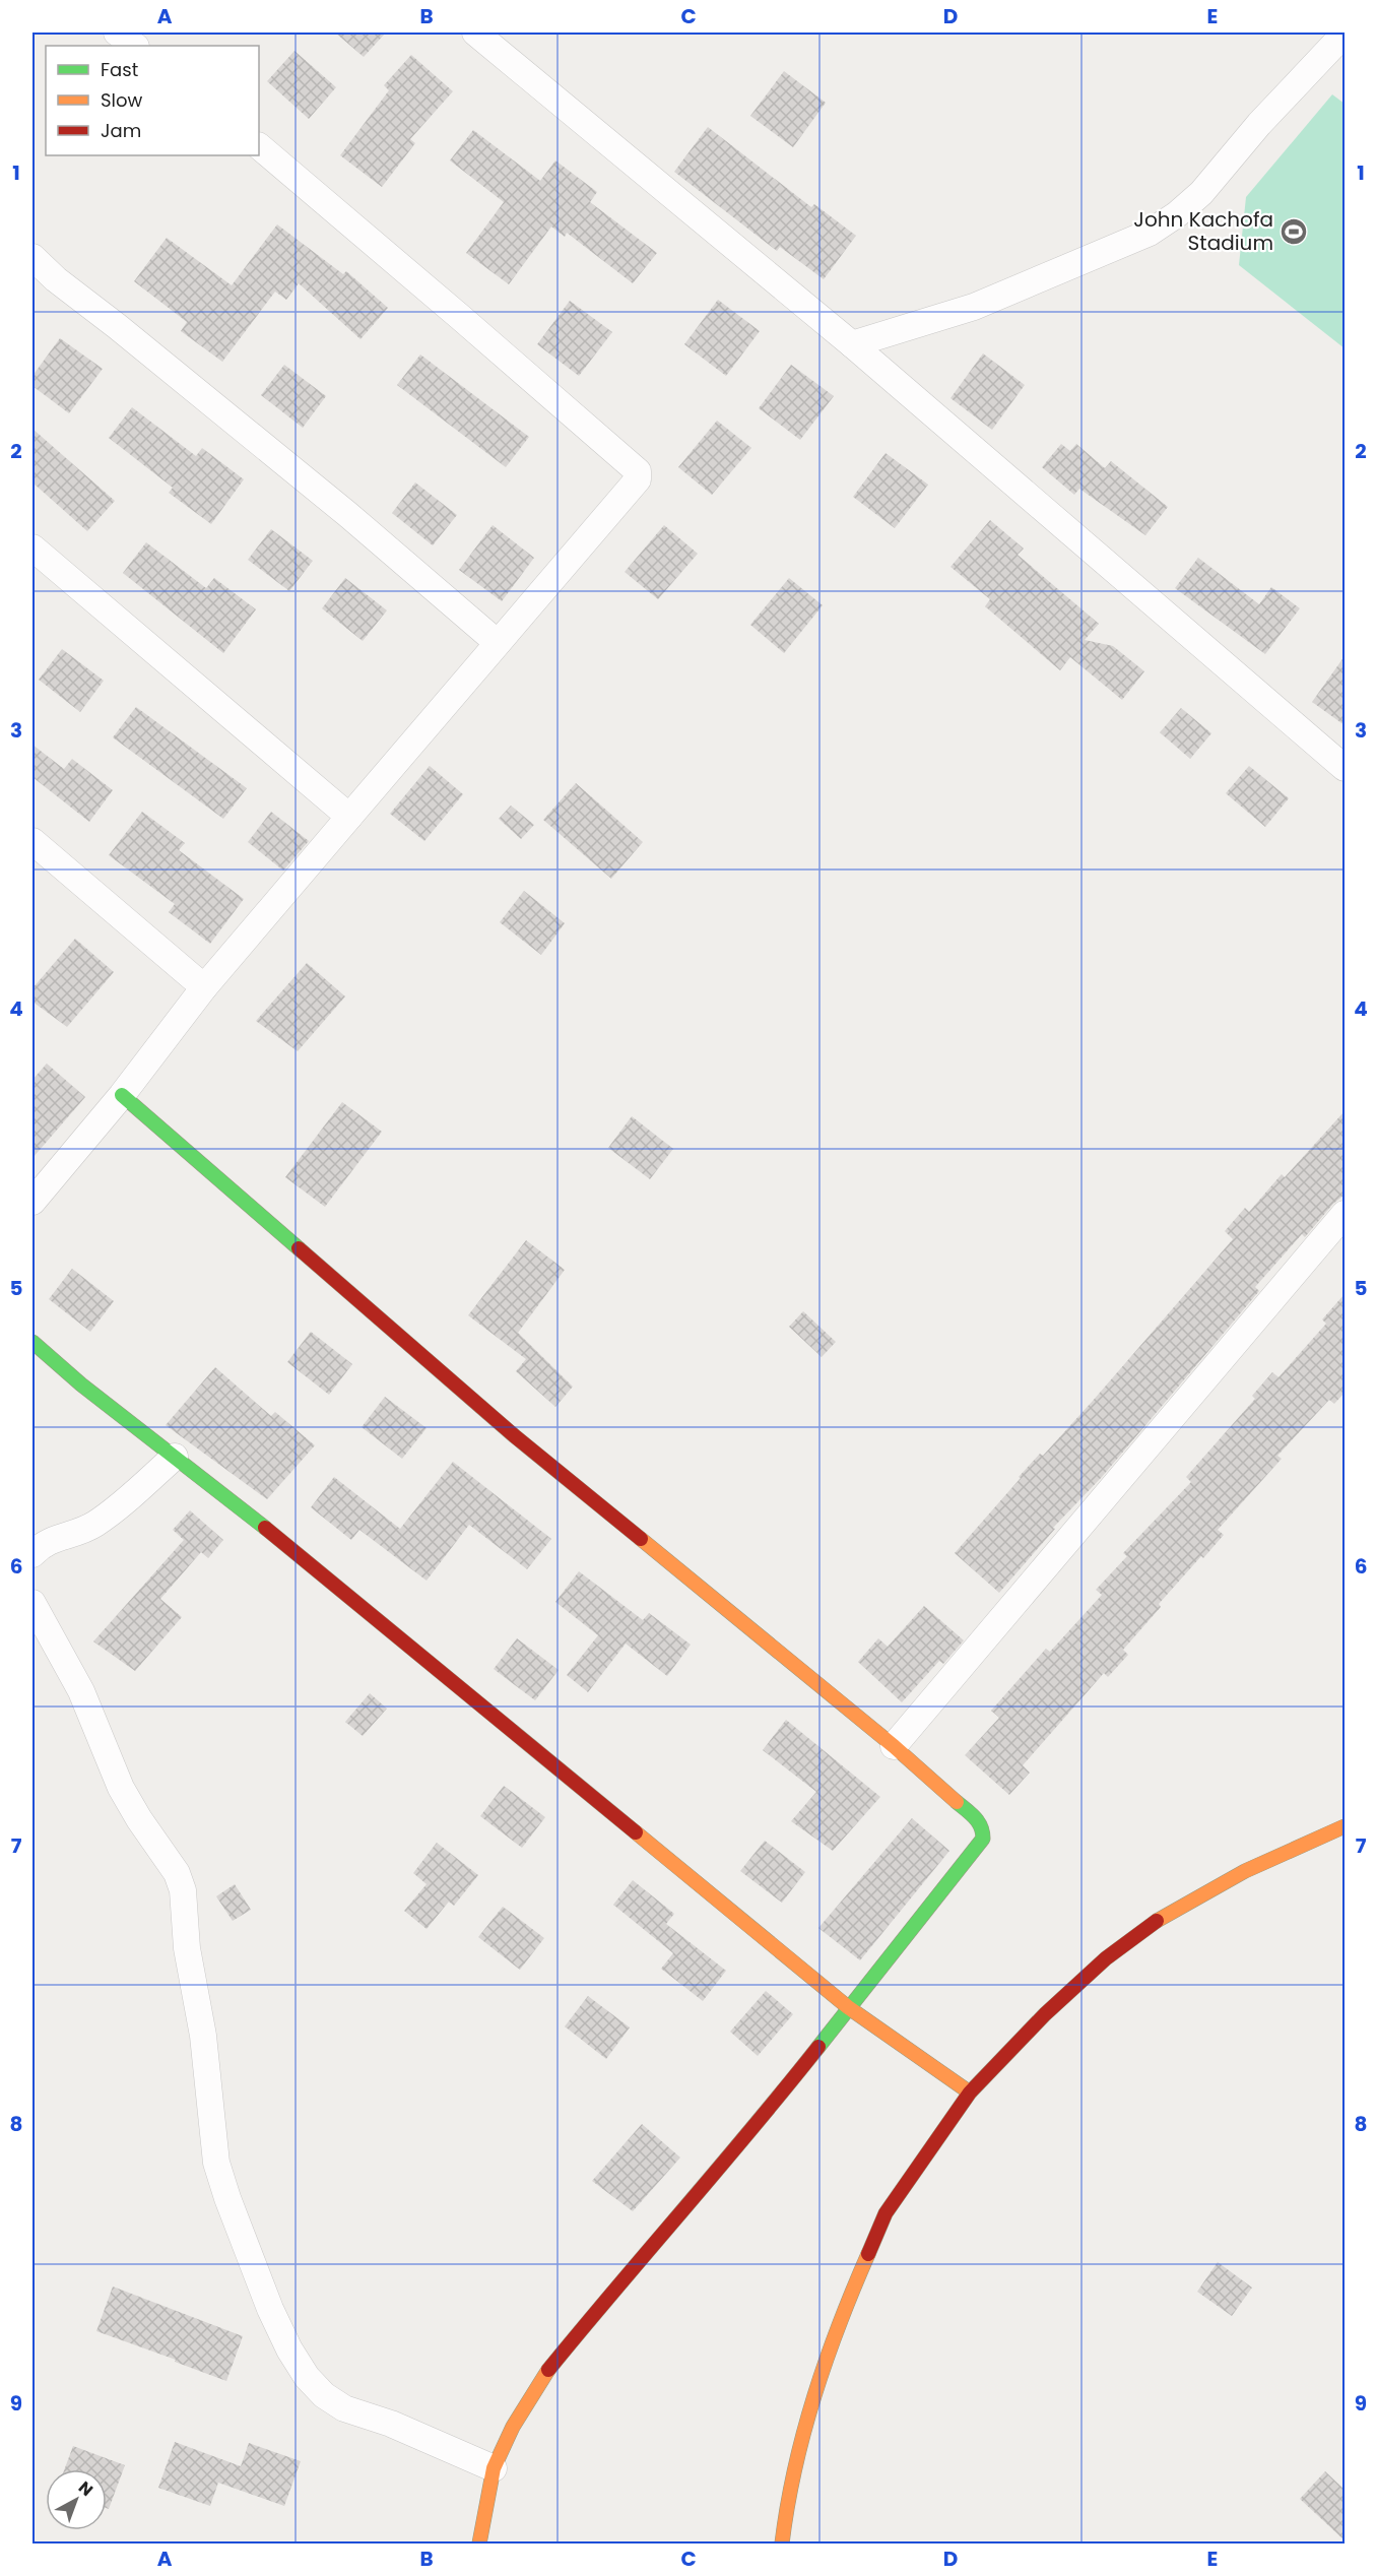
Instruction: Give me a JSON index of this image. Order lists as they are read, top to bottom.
{
  "places": {
    "sports": ["John Kachofa Stadium"]
  },
  "legend": ["Fast", "Slow", "Jam"],
  "north": "top right",
  "grid": {
    "columns": [
      "A",
      "B",
      "C",
      "D",
      "E"
    ],
    "rows": [
      "1",
      "2",
      "3",
      "4",
      "5",
      "6",
      "7",
      "8",
      "9"
    ]
  }
}
